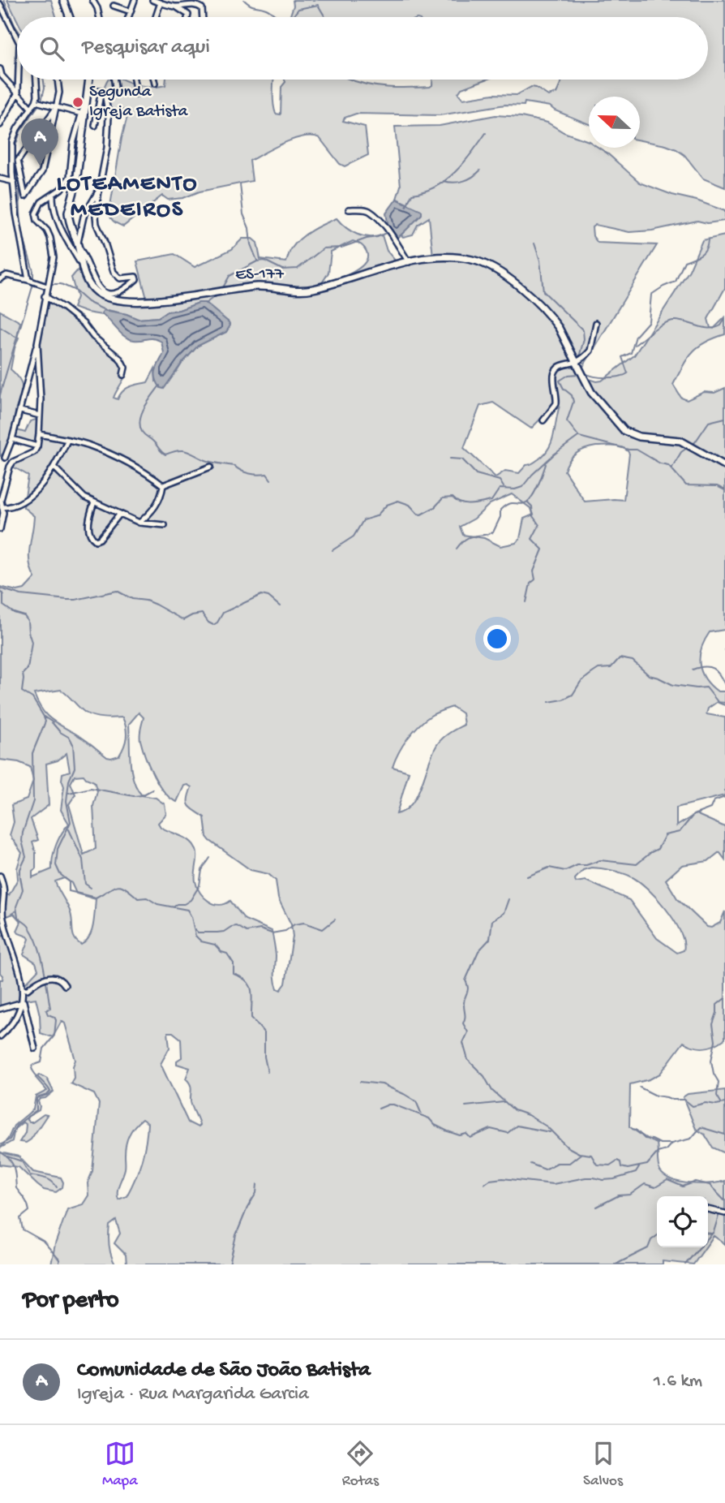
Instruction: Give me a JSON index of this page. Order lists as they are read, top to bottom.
{
  "streets": {
    "main road": ["ES-177"]
  },
  "districts": ["LOTEAMENTO MEDEIROS"],
  "places": ["Segunda Igreja Batista"],
  "north": "left",
  "page": {
    "search": "Pesquisar aqui",
    "pins": "A",
    "heading": "Por perto",
    "list": [
      {
        "mark": "A",
        "name": "Comunidade de São João Batista",
        "note": "Igreja · Rua Margarida Garcia",
        "value": "1.6 km"
      }
    ],
    "nav": ["Mapa", "Rotas", "Salvos"]
  }
}
